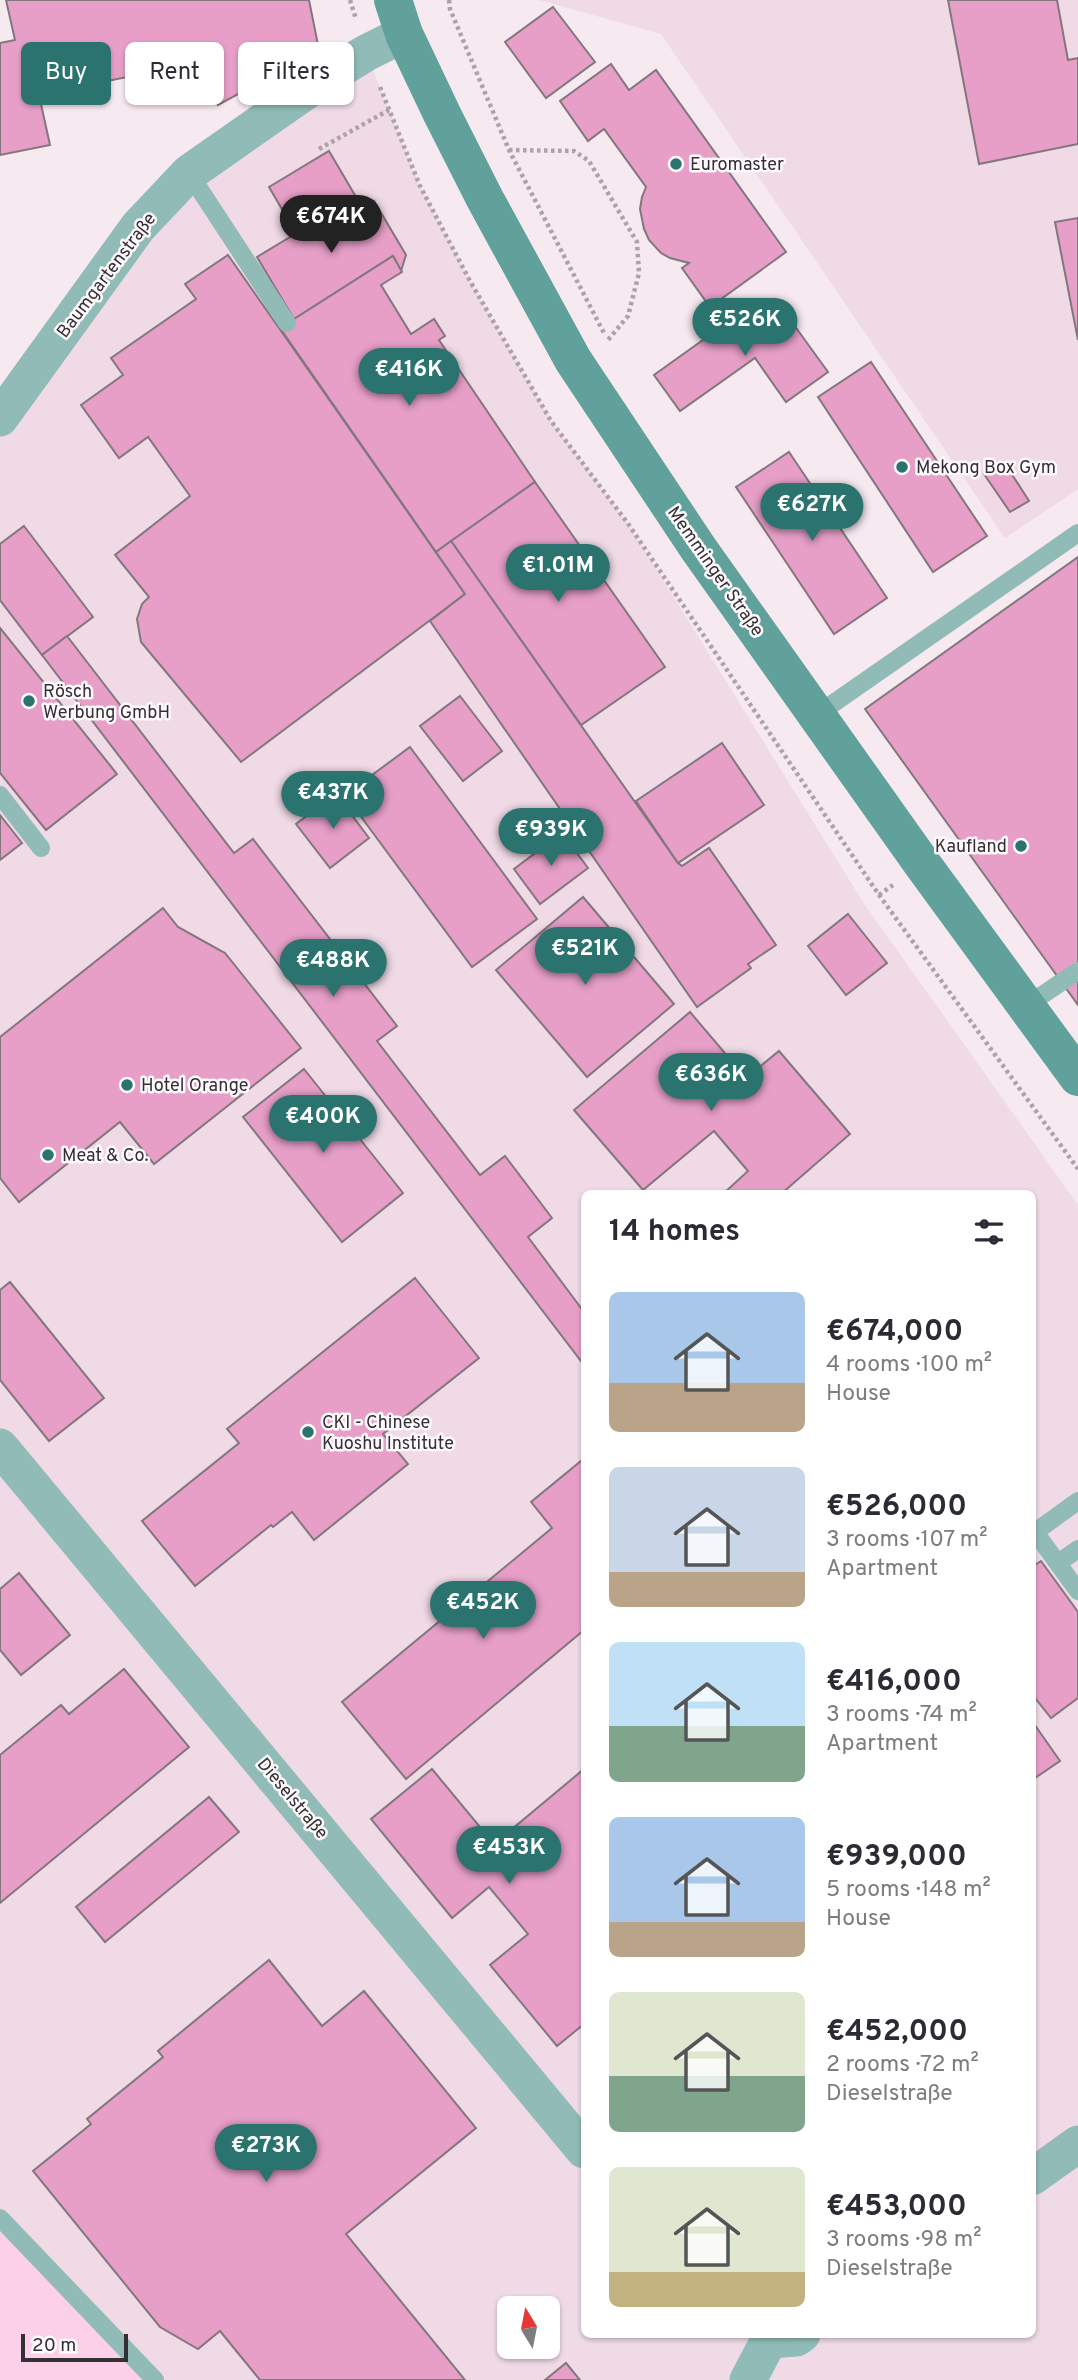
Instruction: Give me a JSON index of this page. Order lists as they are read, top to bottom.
{
  "streets": {
    "main road": ["Memminger Straße"],
    "street": ["Baumgartenstraße", "Dieselstraße"]
  },
  "crossings": [
    ["Baumgartenstraße", "Memminger Straße"]
  ],
  "places": [
    "Euromaster",
    "Mekong Box Gym",
    "Rösch Werbung GmbH",
    "Kaufland",
    "Hotel Orange",
    "Meat & Co.",
    "CKI - Chinese Kuoshu Institute"
  ],
  "scale_bar": "20 m",
  "north": "top",
  "page": {
    "chip": ["Buy", "Rent", "Filters"],
    "price": [
      "€674K",
      "€526K",
      "€416K",
      "€627K",
      "€1.01M",
      "€437K",
      "€939K",
      "€521K",
      "€488K",
      "€636K",
      "€400K",
      "€452K",
      "€453K",
      "€273K"
    ],
    "heading": "14 homes",
    "list": [
      {
        "name": "€674,000",
        "note": "4 rooms · 100 m² · House"
      },
      {
        "name": "€526,000",
        "note": "3 rooms · 107 m² · Apartment"
      },
      {
        "name": "€416,000",
        "note": "3 rooms · 74 m² · Apartment"
      },
      {
        "name": "€939,000",
        "note": "5 rooms · 148 m² · House"
      },
      {
        "name": "€452,000",
        "note": "2 rooms · 72 m² · Dieselstraße"
      },
      {
        "name": "€453,000",
        "note": "3 rooms · 98 m² · Dieselstraße"
      }
    ],
    "scale": "20 m"
  }
}
